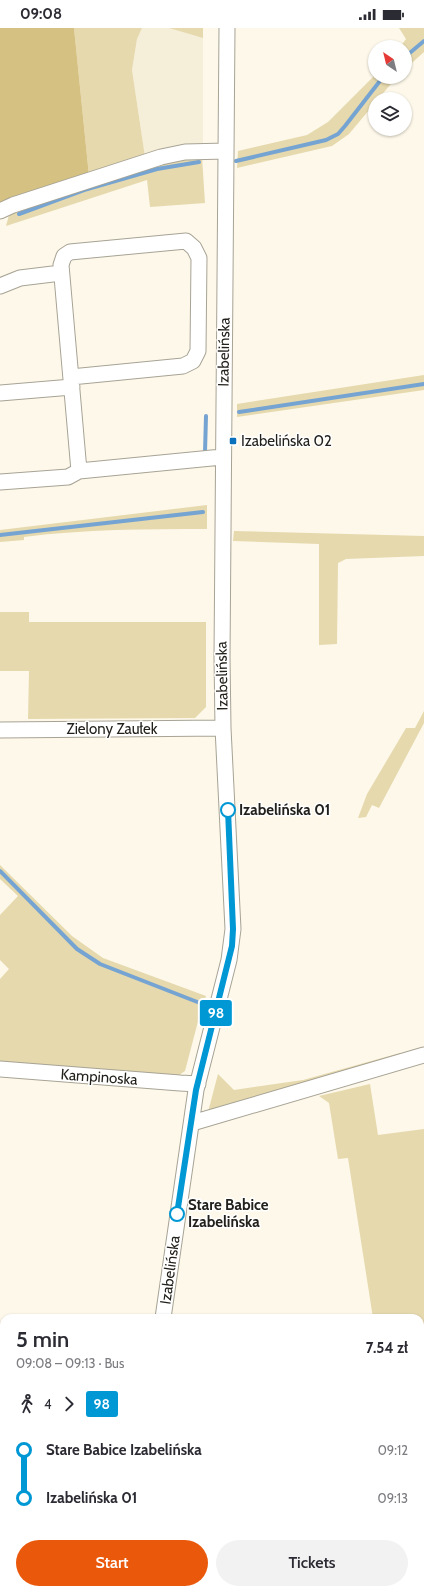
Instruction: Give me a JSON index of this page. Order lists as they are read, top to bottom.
{
  "streets": {
    "street": ["Izabelińska", "Zielony Zaułek", "Kampinoska"]
  },
  "crossings": [
    ["Izabelińska", "Zielony Zaułek"],
    ["Izabelińska", "Kampinoska"]
  ],
  "places": {
    "transit": ["Izabelińska 02"],
    "other": ["Izabelińska 01", "Stare Babice Izabelińska"]
  },
  "lines": ["bus line 98"],
  "north": "top left",
  "page": {
    "status": "09:08",
    "on_map": "98",
    "heading": ["5 min", "09:08 – 09:13 · Bus", "7.54 zł"],
    "legs": ["4", "98"],
    "list": [
      {
        "name": "Stare Babice Izabelińska",
        "value": "09:12"
      },
      {
        "name": "Izabelińska 01",
        "value": "09:13"
      }
    ],
    "buttons": ["Start", "Tickets"]
  }
}
